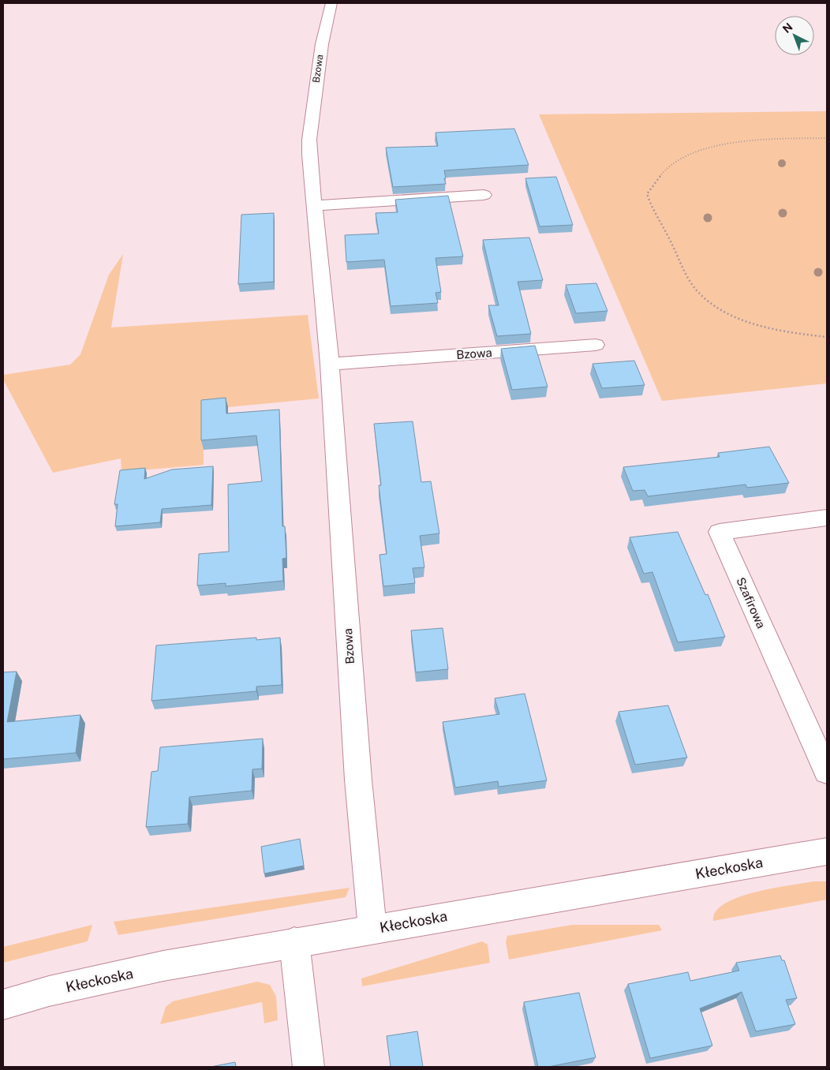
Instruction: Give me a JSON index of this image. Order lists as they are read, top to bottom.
{
  "streets": {
    "street": ["Bzowa", "Szafirowa", "Kłeckoska"]
  },
  "crossings": [
    ["Bzowa", "Kłeckoska"]
  ],
  "north": "top left"
}
